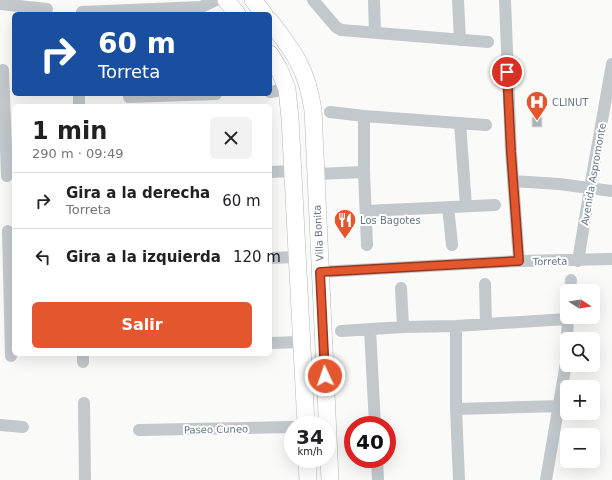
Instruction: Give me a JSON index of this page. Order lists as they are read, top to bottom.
{
  "streets": {
    "street": [
      "Avenida Aspromonte",
      "Villa Bonita",
      "Torreta",
      "Paseo Cuneo"
    ]
  },
  "crossings": [
    ["Avenida Aspromonte", "Torreta"],
    ["Villa Bonita", "Torreta"]
  ],
  "places": {
    "hospital": ["CLINUT"],
    "restaurant": ["Los Bagotes"]
  },
  "north": "right",
  "page": {
    "turn": ["60 m", "Torreta"],
    "heading": ["1 min", "290 m · 09:49"],
    "list": [
      {
        "name": "Gira a la derecha",
        "note": "Torreta",
        "value": "60 m"
      },
      {
        "name": "Gira a la izquierda",
        "value": "120 m"
      }
    ],
    "map_buttons": ["+", "−"],
    "buttons": "Salir",
    "speed": "34 km/h",
    "limit": "40"
  }
}
